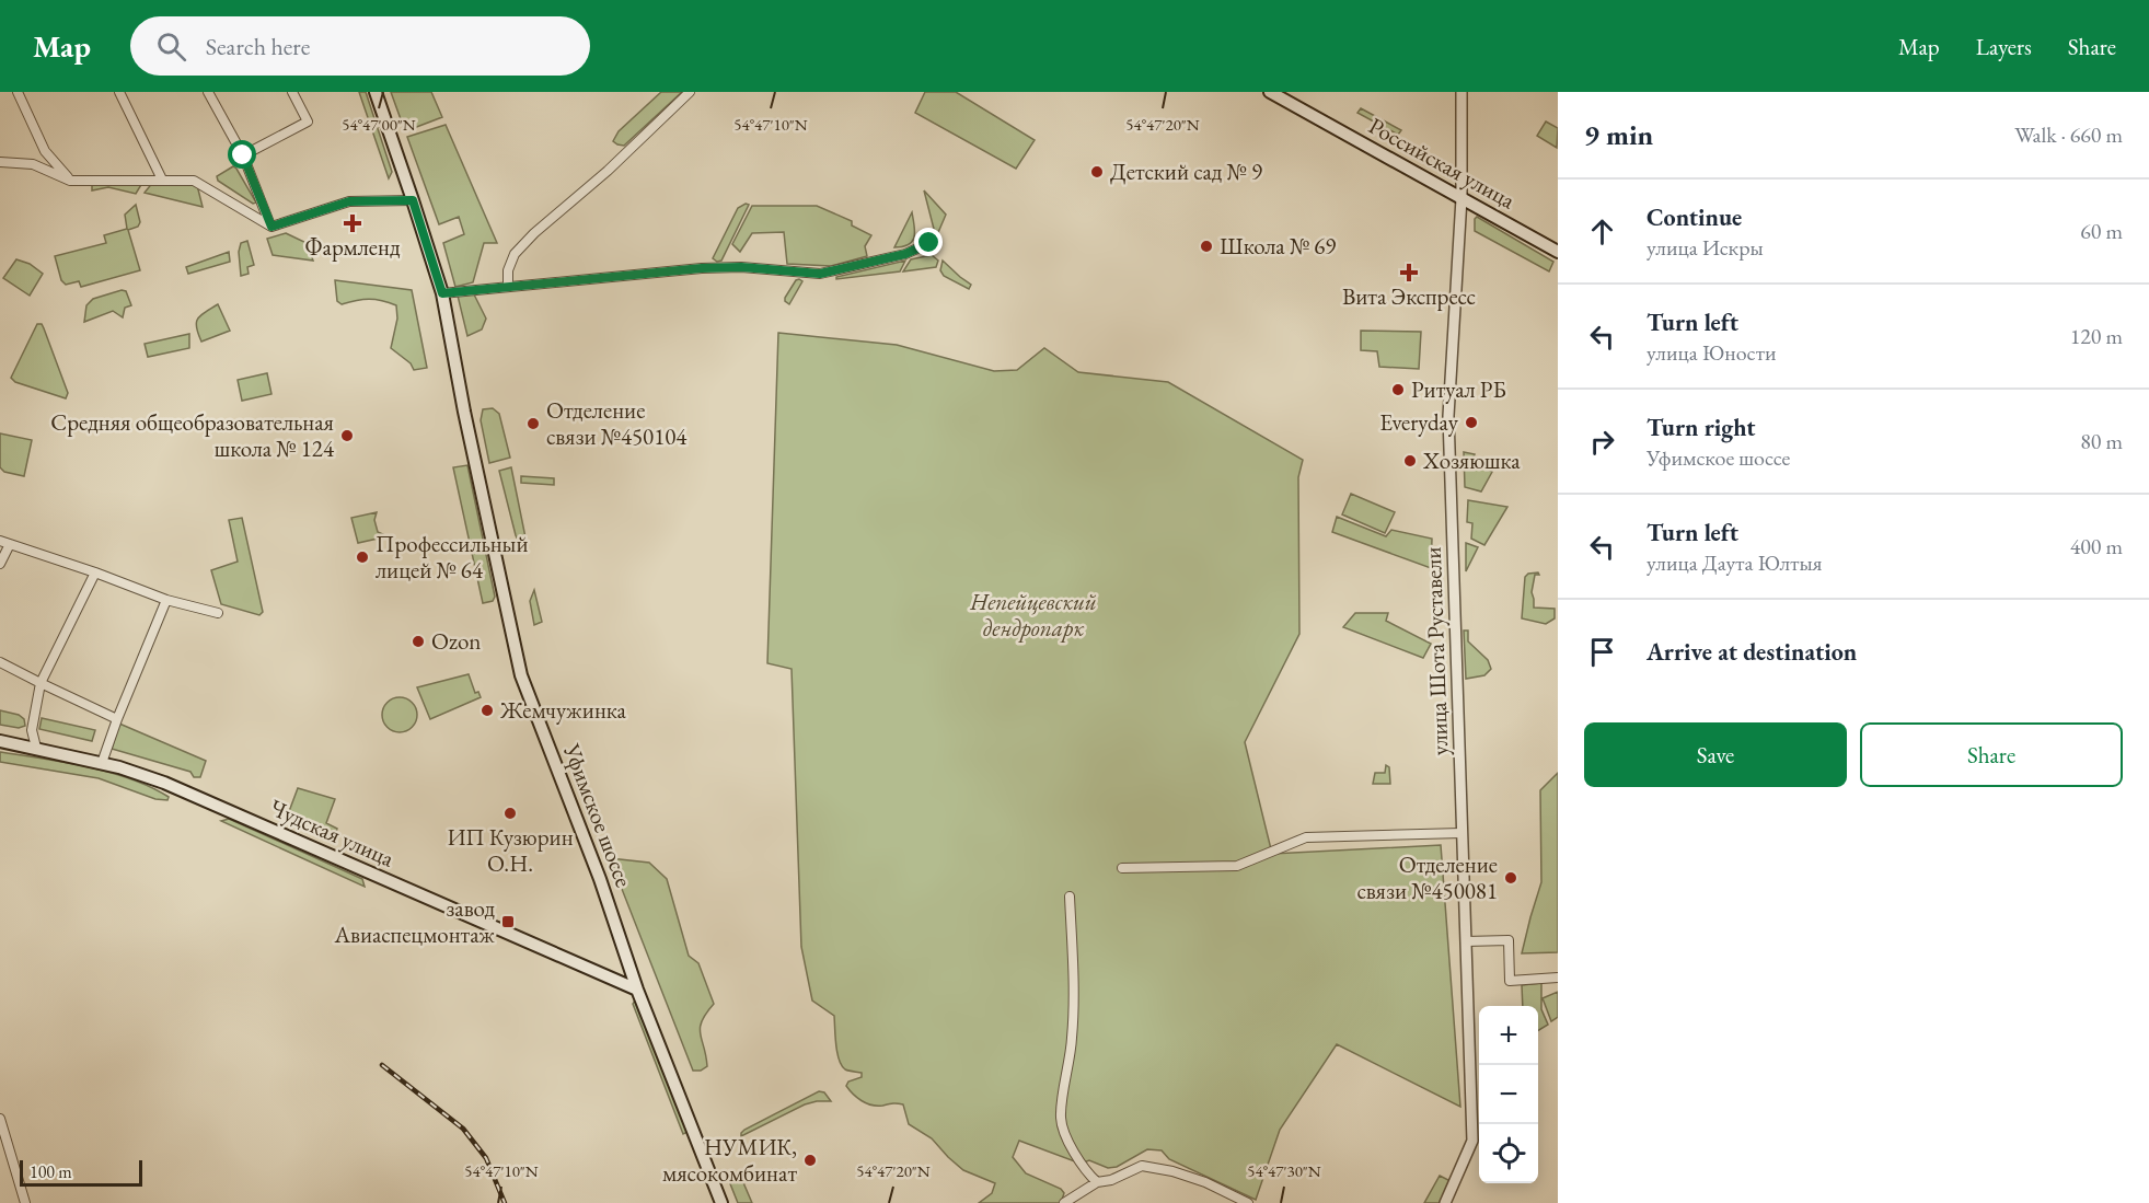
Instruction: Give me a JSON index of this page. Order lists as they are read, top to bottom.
{
  "streets": {
    "main road": ["Российская улица", "Уфимское шоссе", "Чудская улица"],
    "street": ["улица Шота Руставели"]
  },
  "crossings": [
    ["Российская улица", "улица Шота Руставели"],
    ["Уфимское шоссе", "Чудская улица"]
  ],
  "parks": ["Непейцевский дендропарк"],
  "places": {
    "other": [
      "Детский сад № 9",
      "Школа № 69",
      "Ритуал РБ",
      "Everyday",
      "Отделение связи №450104",
      "Средняя общеобразовательная школа № 124",
      "Хозяюшка",
      "Профессильный лицей № 64",
      "Ozon",
      "Жемчужинка",
      "ИП Кузюрин О.Н.",
      "Отделение связи №450081",
      "НУМИК, мясокомбинат"
    ],
    "health": ["Фармленд", "Вита Экспресс"],
    "transit": ["завод Авиаспецмонтаж"]
  },
  "scale_bar": "100 m",
  "page": {
    "header": "Map",
    "search": "Search here",
    "nav": ["Map", "Layers", "Share"],
    "heading": ["9 min", "Walk · 660 m"],
    "list": [
      ["Continue", "улица Искры", "60 m"],
      ["Turn left", "улица Юности", "120 m"],
      ["Turn right", "Уфимское шоссе", "80 m"],
      ["Turn left", "улица Даута Юлтыя", "400 m"],
      "Arrive at destination"
    ],
    "buttons": ["Save", "Share"],
    "map_buttons": ["+", "−"],
    "scale": "100 m"
  },
  "coordinates": [
    "54°47'20\"N",
    "54°47'00\"N",
    "54°47'10\"N",
    "54°47'30\"N"
  ]
}
